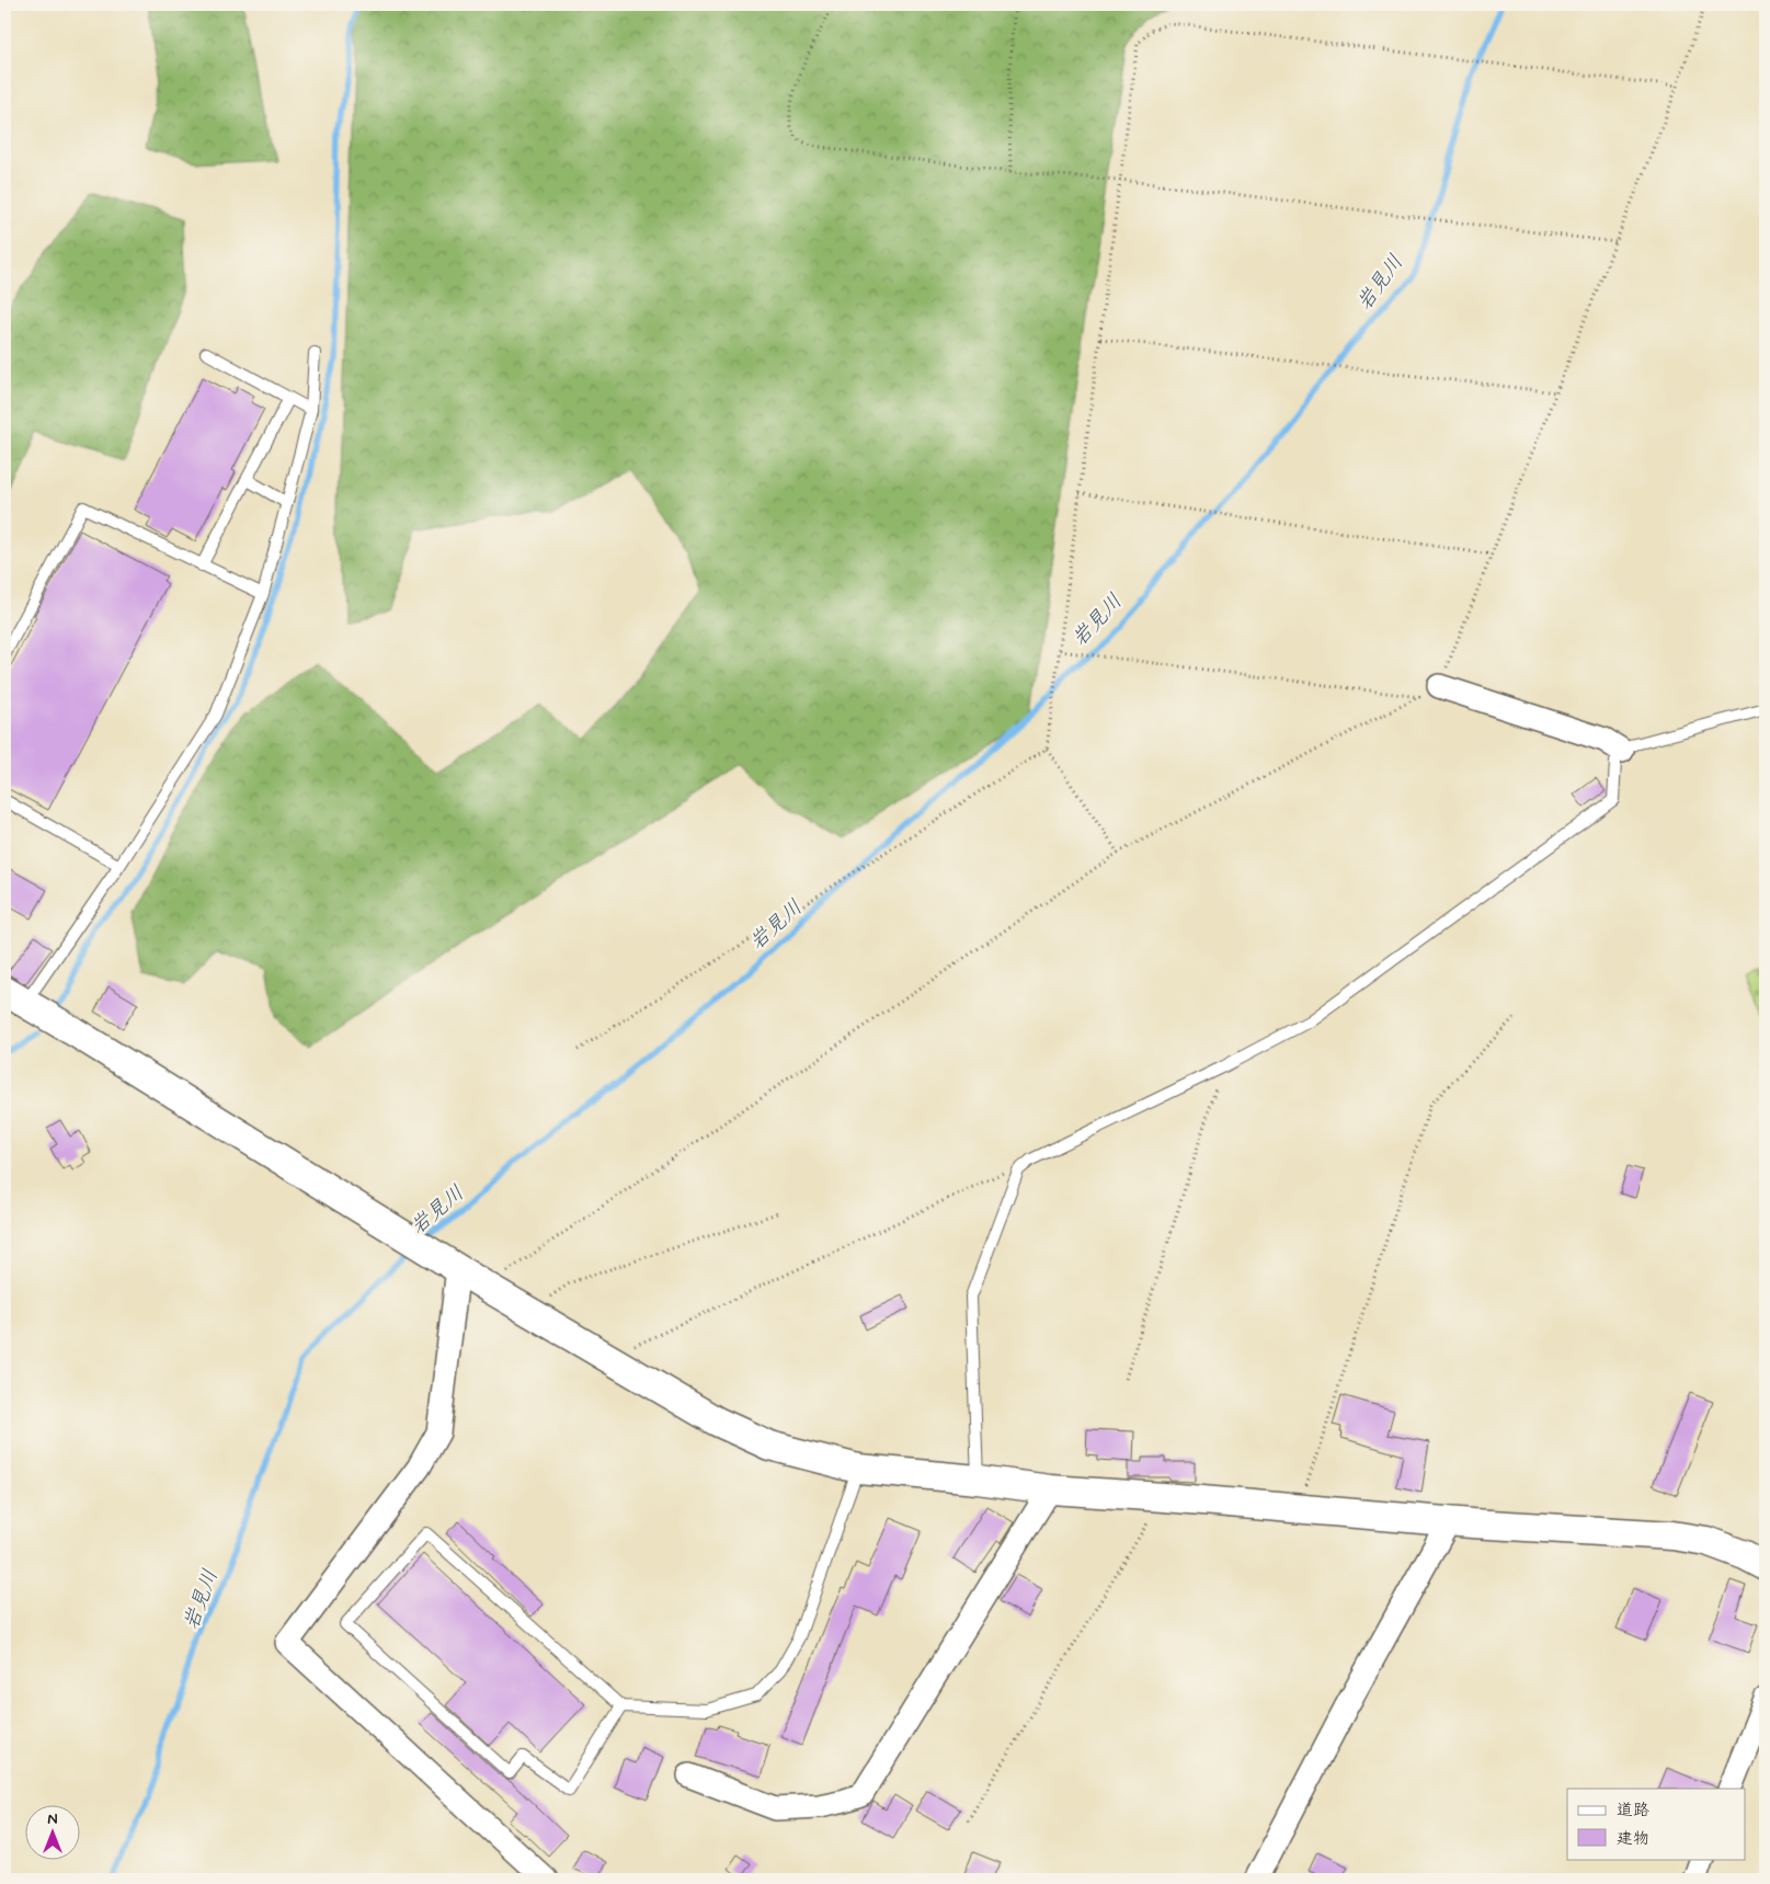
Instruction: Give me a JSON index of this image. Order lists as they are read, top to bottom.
{
  "water": ["岩見川"],
  "legend": ["道路", "建物"],
  "north": "top"
}
